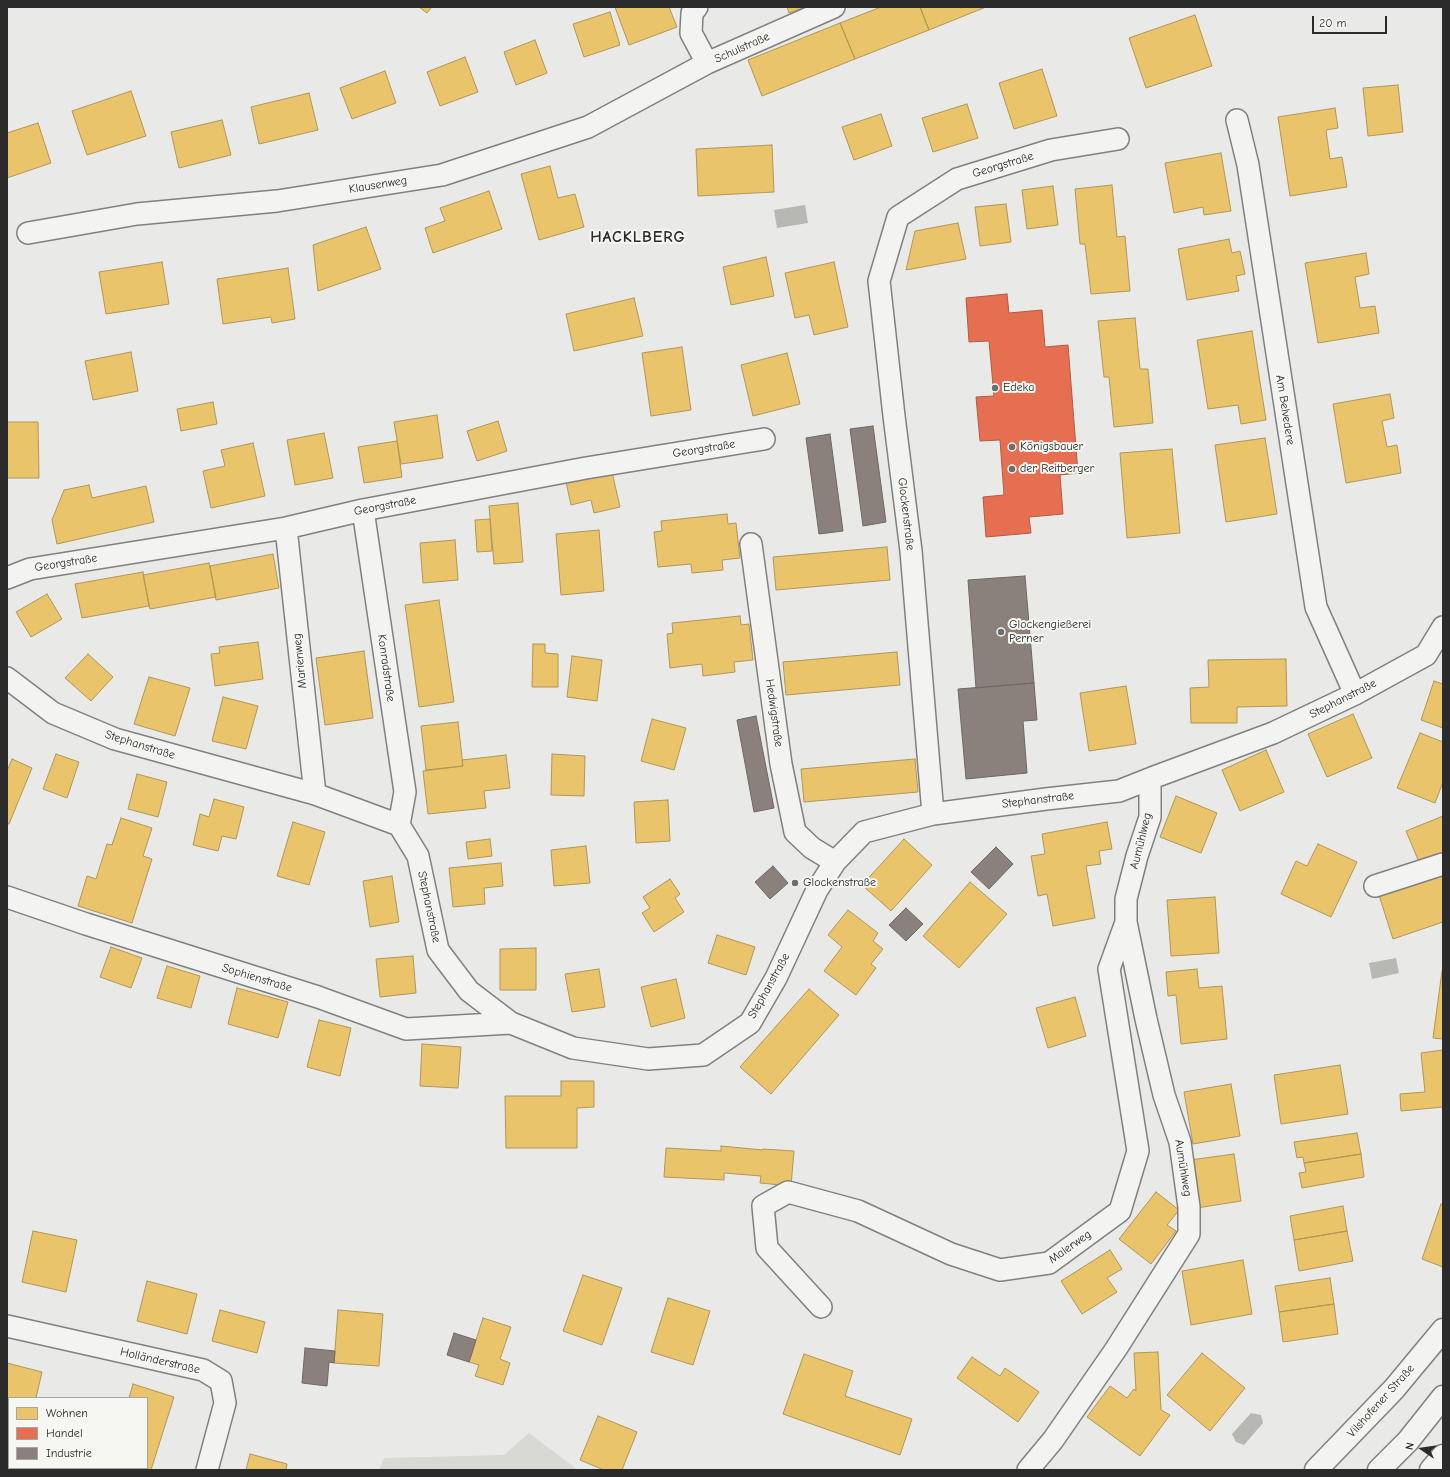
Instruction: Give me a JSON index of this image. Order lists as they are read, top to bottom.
{
  "streets": {
    "street": [
      "Schulstraße",
      "Georgstraße",
      "Klausenweg",
      "Am Belvedere",
      "Glockenstraße",
      "Marienweg",
      "Konradstraße",
      "Stephanstraße",
      "Hedwigstraße",
      "Aumühlweg",
      "Sophienstraße",
      "Malerweg",
      "Holländerstraße",
      "Vilshofener Straße"
    ]
  },
  "crossings": [
    ["Schulstraße", "Klausenweg"],
    ["Georgstraße", "Glockenstraße"],
    ["Georgstraße", "Marienweg"],
    ["Georgstraße", "Konradstraße"],
    ["Am Belvedere", "Stephanstraße"],
    ["Glockenstraße", "Stephanstraße"],
    ["Marienweg", "Stephanstraße"],
    ["Konradstraße", "Stephanstraße"],
    ["Stephanstraße", "Hedwigstraße"],
    ["Stephanstraße", "Aumühlweg"],
    ["Stephanstraße", "Sophienstraße"],
    ["Aumühlweg", "Malerweg"]
  ],
  "districts": ["HACKLBERG"],
  "places": [
    "Edeka",
    "Königsbauer",
    "der Reitberger",
    "Glockengießerei Perner",
    "Glockenstraße"
  ],
  "legend": ["Wohnen", "Handel", "Industrie"],
  "scale_bar": "20 m",
  "north": "left"
}
